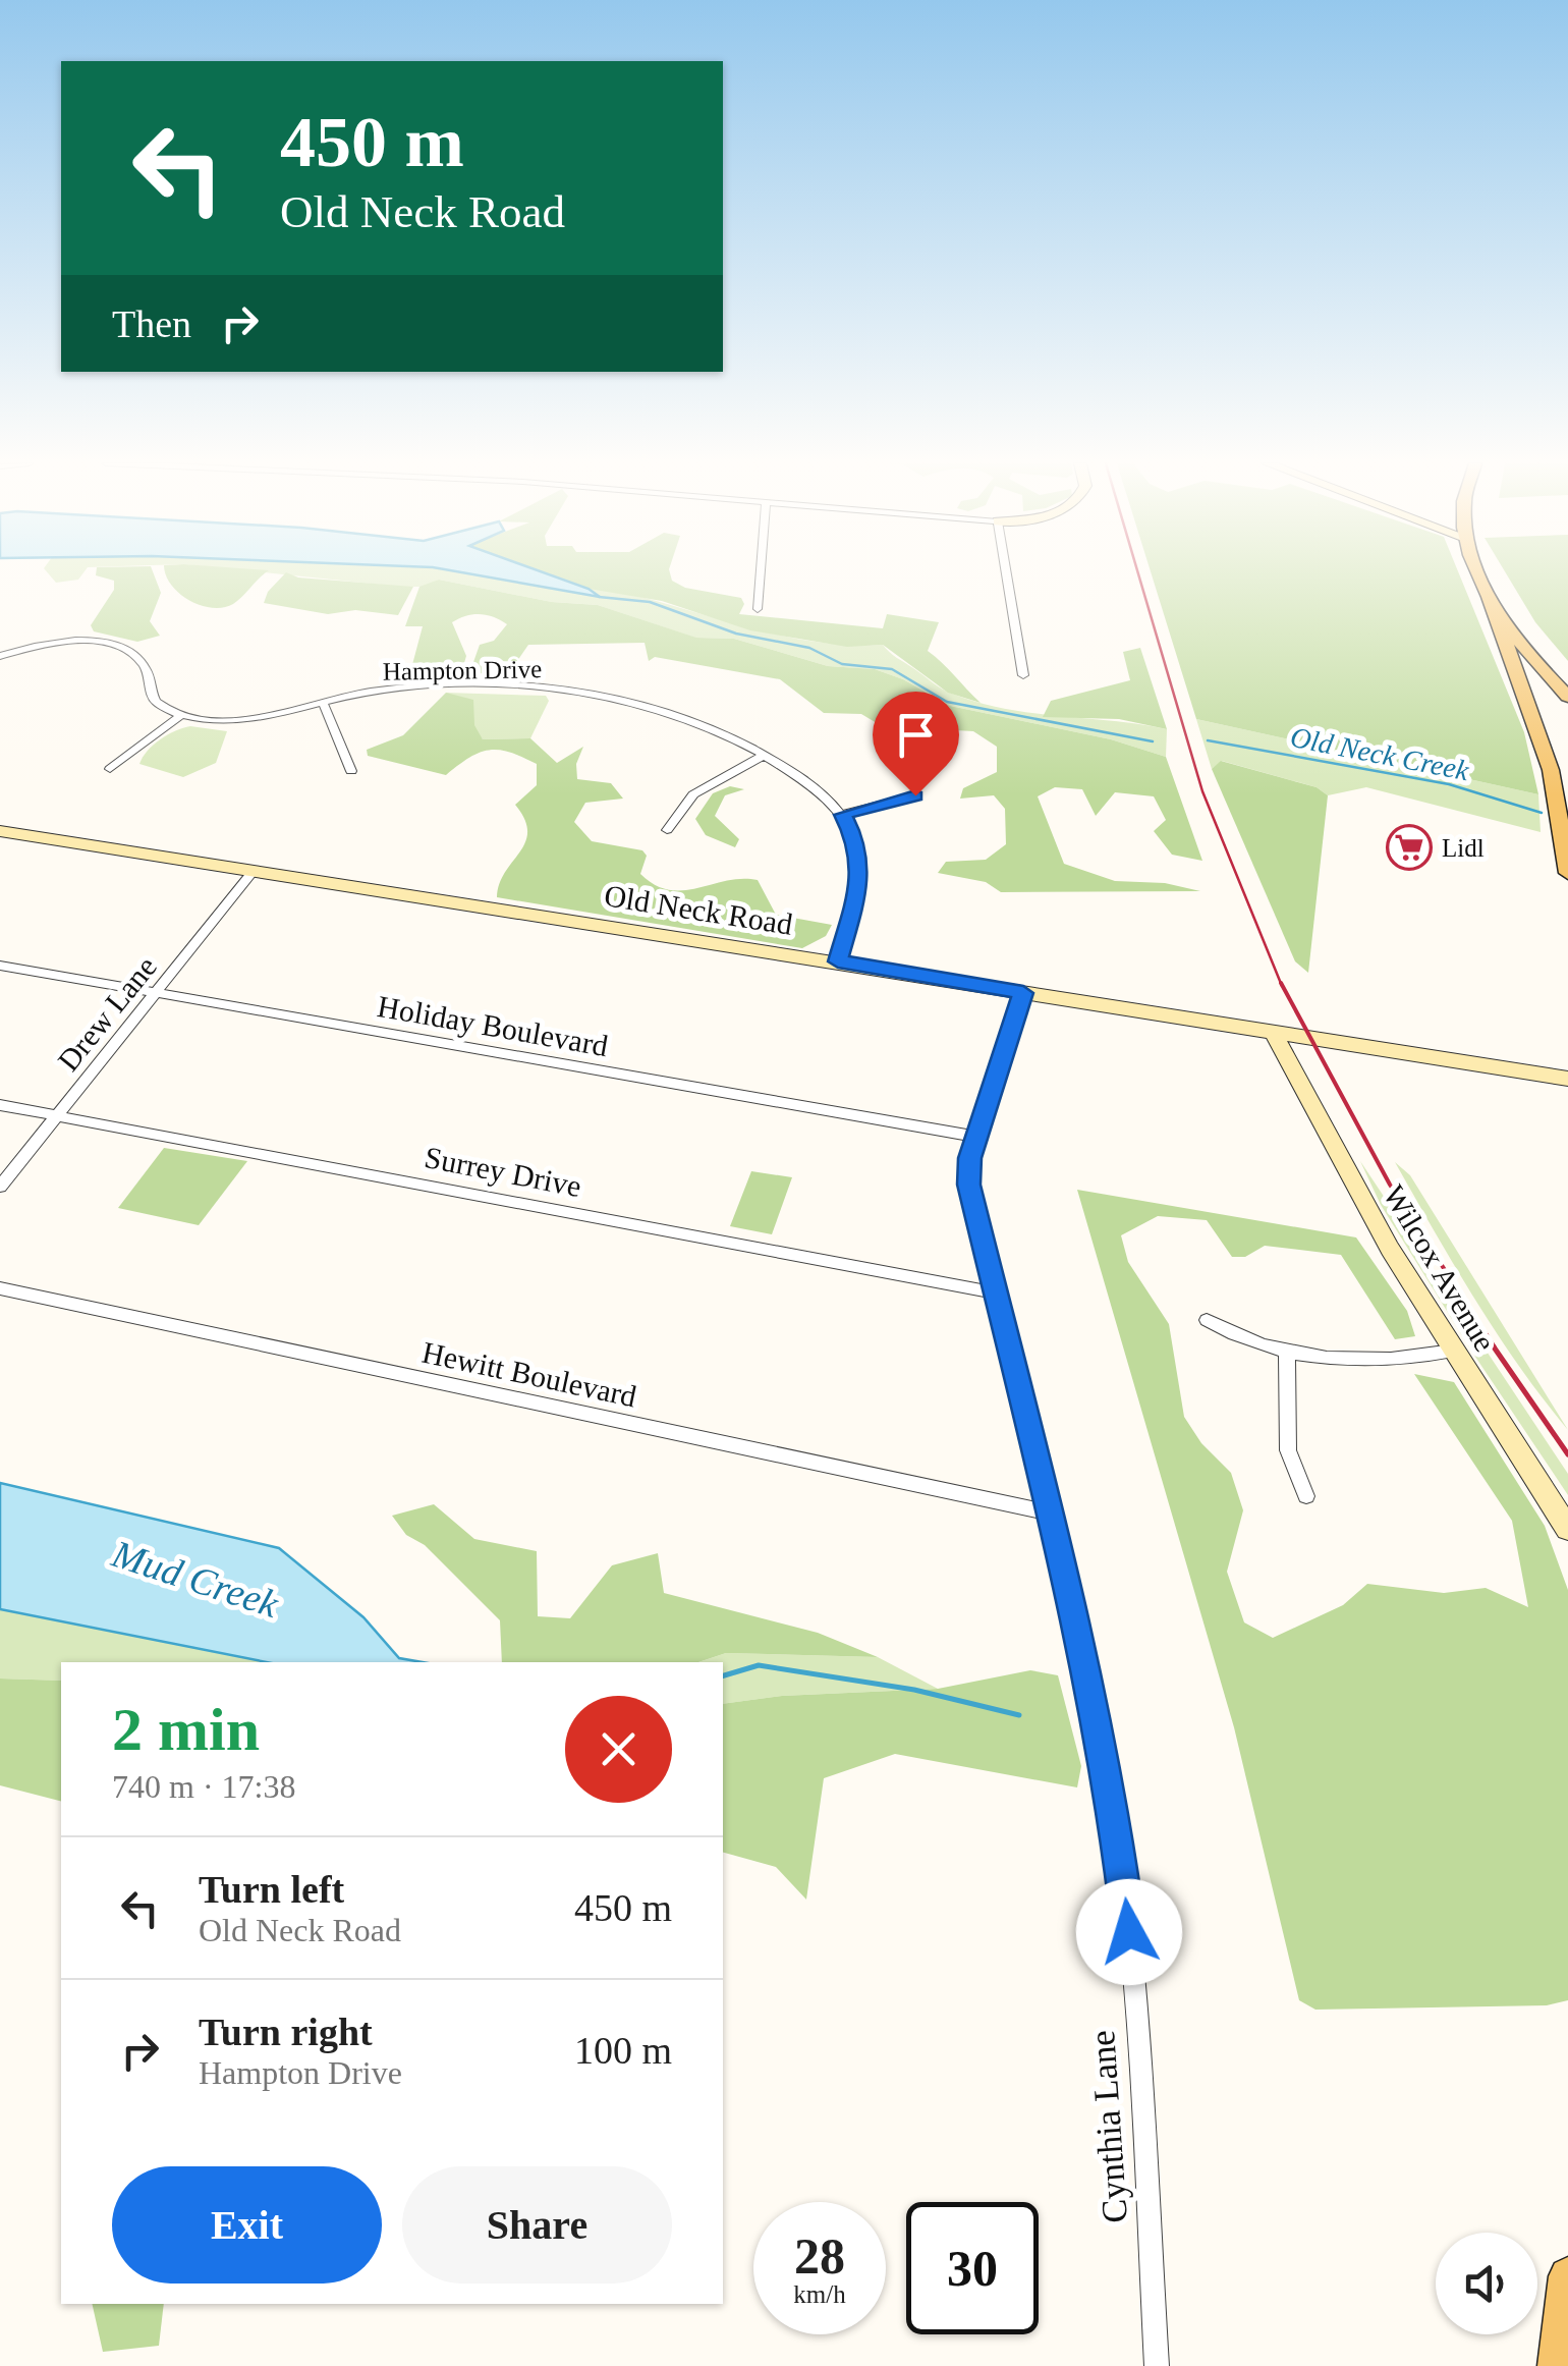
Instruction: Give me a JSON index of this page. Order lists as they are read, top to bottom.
{
  "streets": {
    "street": [
      "Hampton Drive",
      "Old Neck Road",
      "Drew Lane",
      "Holiday Boulevard",
      "Surrey Drive",
      "Wilcox Avenue",
      "Hewitt Boulevard",
      "Cynthia Lane"
    ]
  },
  "crossings": [
    ["Old Neck Road", "Drew Lane"],
    ["Old Neck Road", "Wilcox Avenue"],
    ["Old Neck Road", "Cynthia Lane"],
    ["Drew Lane", "Holiday Boulevard"],
    ["Drew Lane", "Surrey Drive"],
    ["Holiday Boulevard", "Cynthia Lane"],
    ["Surrey Drive", "Cynthia Lane"],
    ["Hewitt Boulevard", "Cynthia Lane"]
  ],
  "water": ["Old Neck Creek", "Mud Creek"],
  "places": {
    "supermarket": ["Lidl"]
  },
  "page": {
    "turn": ["450 m", "Old Neck Road"],
    "then": "Then",
    "heading": ["2 min", "740 m · 17:38"],
    "list": [
      {
        "name": "Turn left",
        "note": "Old Neck Road",
        "value": "450 m"
      },
      {
        "name": "Turn right",
        "note": "Hampton Drive",
        "value": "100 m"
      }
    ],
    "buttons": ["Exit", "Share"],
    "speed": "28 km/h",
    "limit": "30"
  }
}
